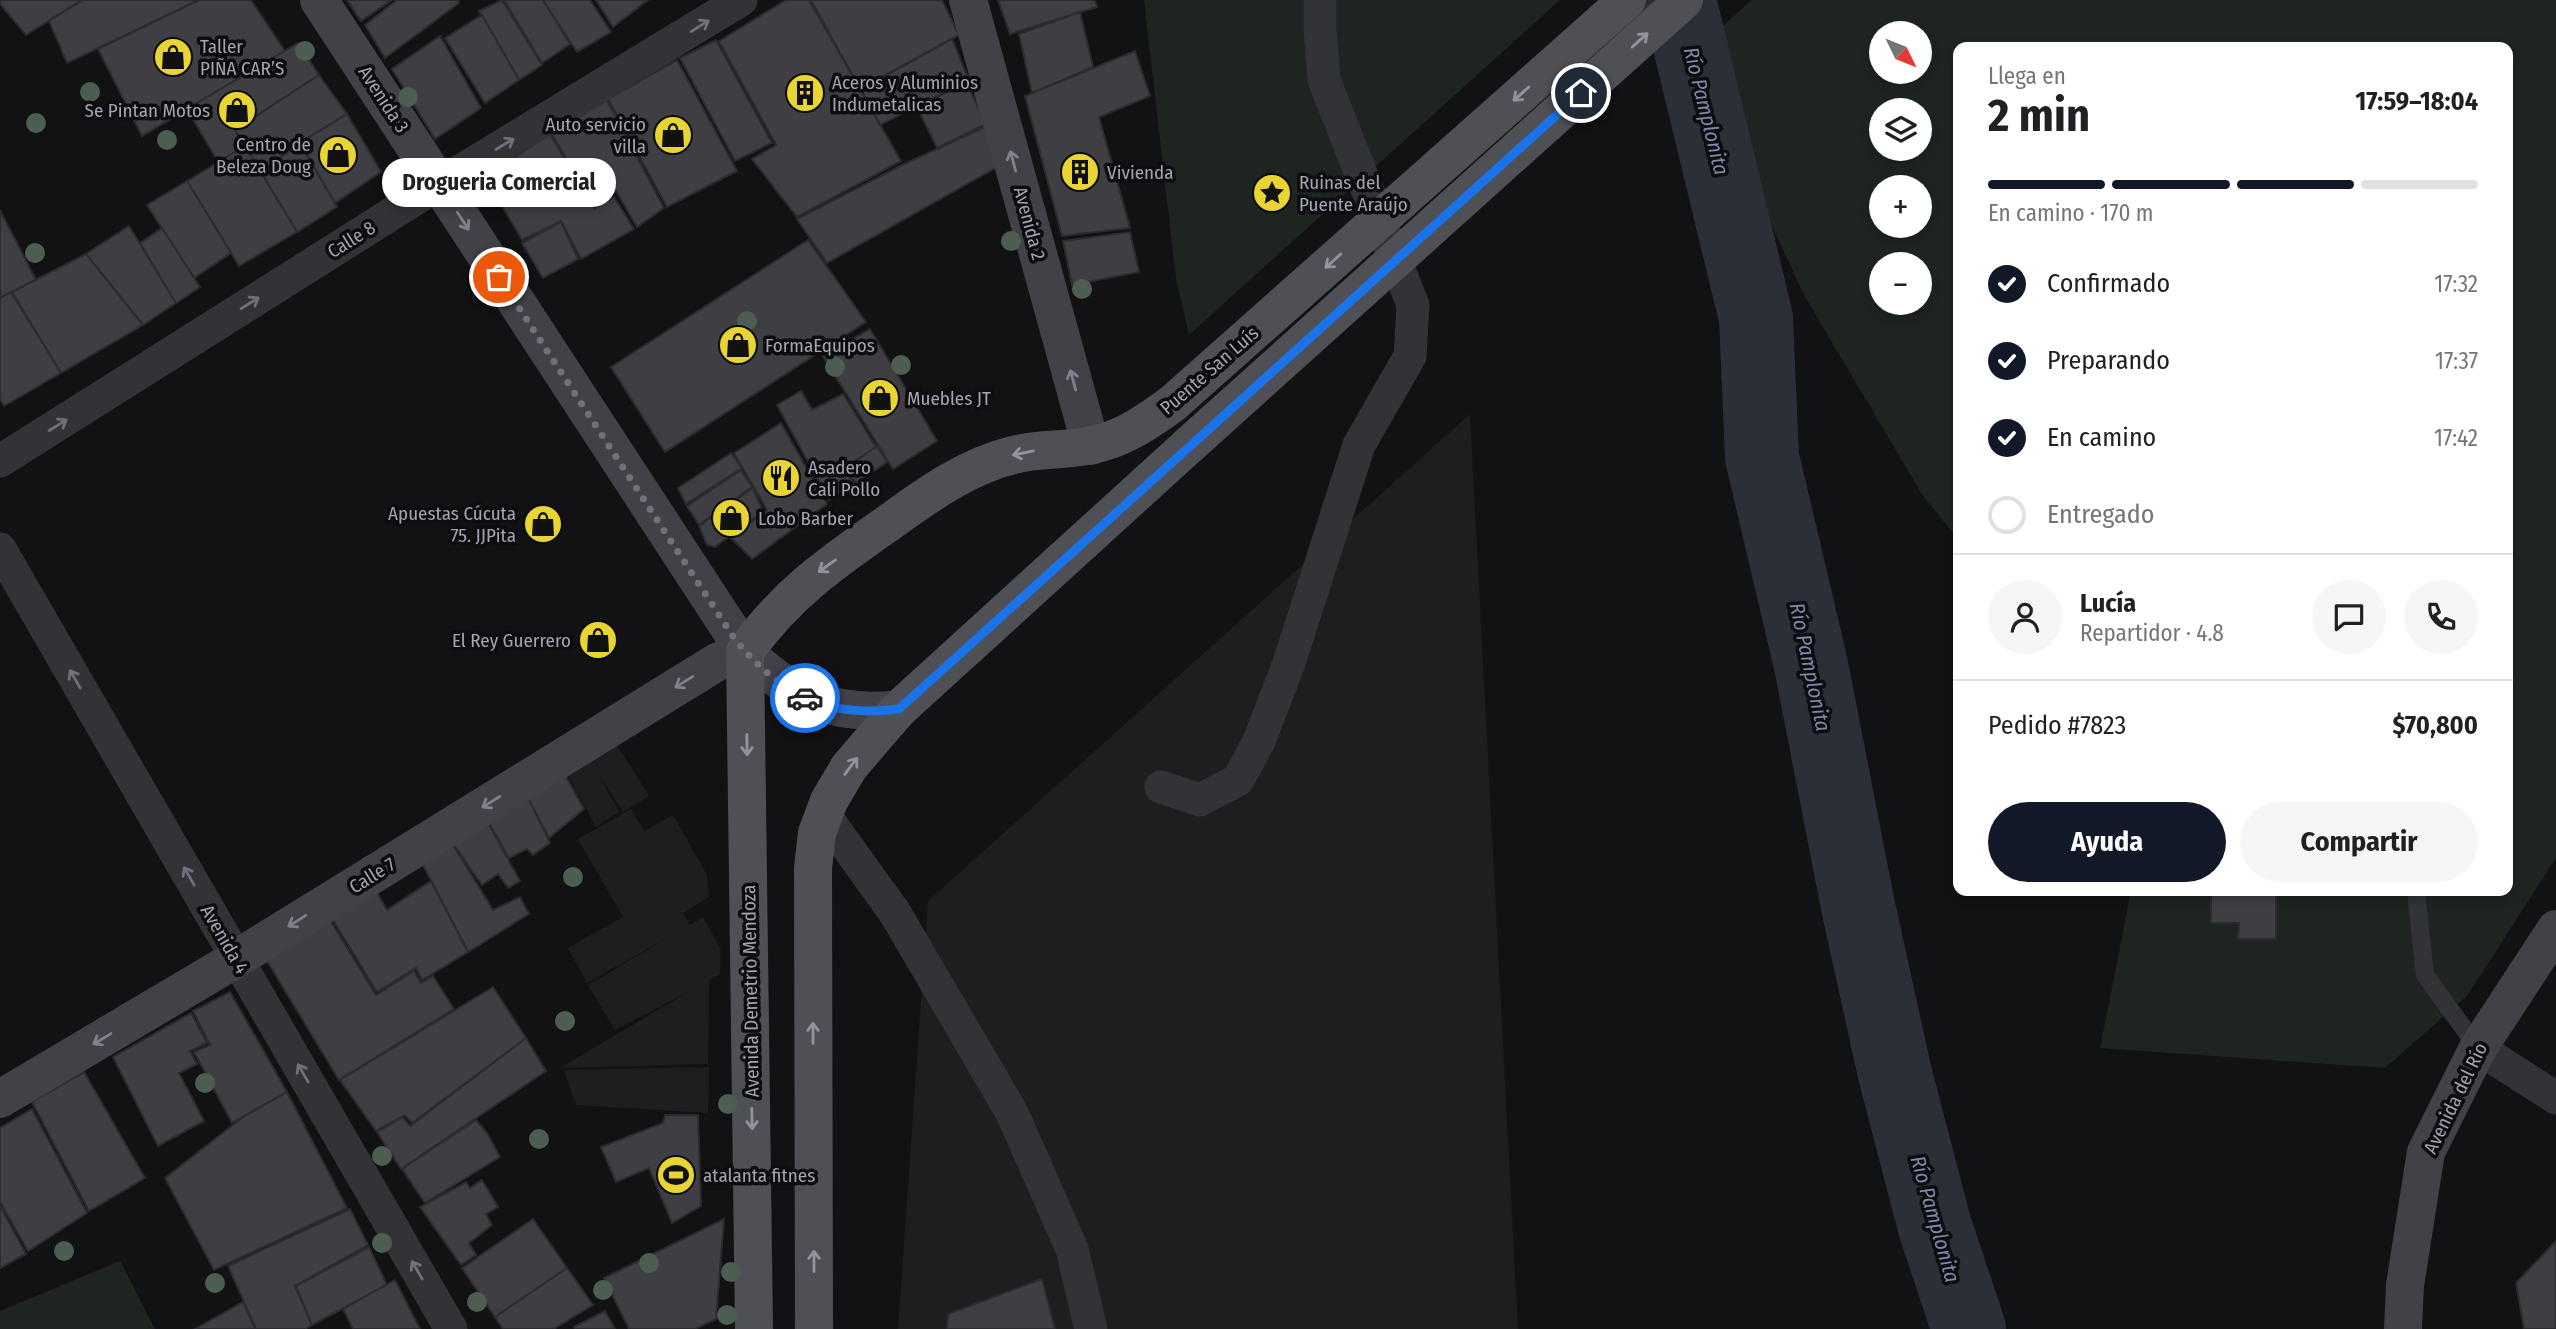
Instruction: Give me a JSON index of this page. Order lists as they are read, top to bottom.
{
  "streets": {
    "main road": [
      "Avenida 3",
      "Avenida 2",
      "Puente San Luís",
      "Calle 7",
      "Avenida Demetrio Mendoza",
      "Avenida del Río"
    ],
    "street": ["Calle 8", "Avenida 4"]
  },
  "crossings": [
    ["Avenida 3", "Calle 8"],
    ["Avenida 3", "Puente San Luís"],
    ["Avenida 3", "Calle 7"],
    ["Avenida 3", "Avenida Demetrio Mendoza"],
    ["Avenida 2", "Puente San Luís"],
    ["Puente San Luís", "Calle 7"],
    ["Puente San Luís", "Avenida Demetrio Mendoza"],
    ["Calle 7", "Avenida 4"],
    ["Calle 7", "Avenida Demetrio Mendoza"]
  ],
  "one_way": [
    "Avenida 3",
    "Avenida 2",
    "Calle 8",
    "Calle 7",
    "Avenida 4"
  ],
  "water": ["Río Pamplonita"],
  "places": {
    "shop": [
      "Taller PIÑA CAR’S",
      "Se Pintan Motos",
      "Auto servicio villa",
      "Centro de Beleza Doug",
      "FormaEquipos",
      "Muebles JT",
      "Lobo Barber",
      "Apuestas Cúcuta 75. JJPita",
      "El Rey Guerrero"
    ],
    "building": ["Aceros y Aluminios Indumetalicas", "Vivienda"],
    "place": ["Ruinas del Puente Araújo"],
    "other": ["Drogueria Comercial"],
    "restaurant": ["Asadero Cali Pollo"],
    "sports": ["atalanta fitnes"]
  },
  "north": "bottom right",
  "page": {
    "map_buttons": ["+", "−"],
    "heading": ["2 min", "Llega en", "17:59–18:04"],
    "panel": [
      "Lucía",
      "Repartidor · 4.8",
      "Pedido #7823",
      "$70,800"
    ],
    "bubble": "Drogueria Comercial",
    "bar": "En camino · 170 m",
    "list": [
      ["Confirmado", "17:32"],
      ["Preparando", "17:37"],
      ["En camino", "17:42"],
      "Entregado"
    ],
    "buttons": ["Ayuda", "Compartir"]
  }
}
